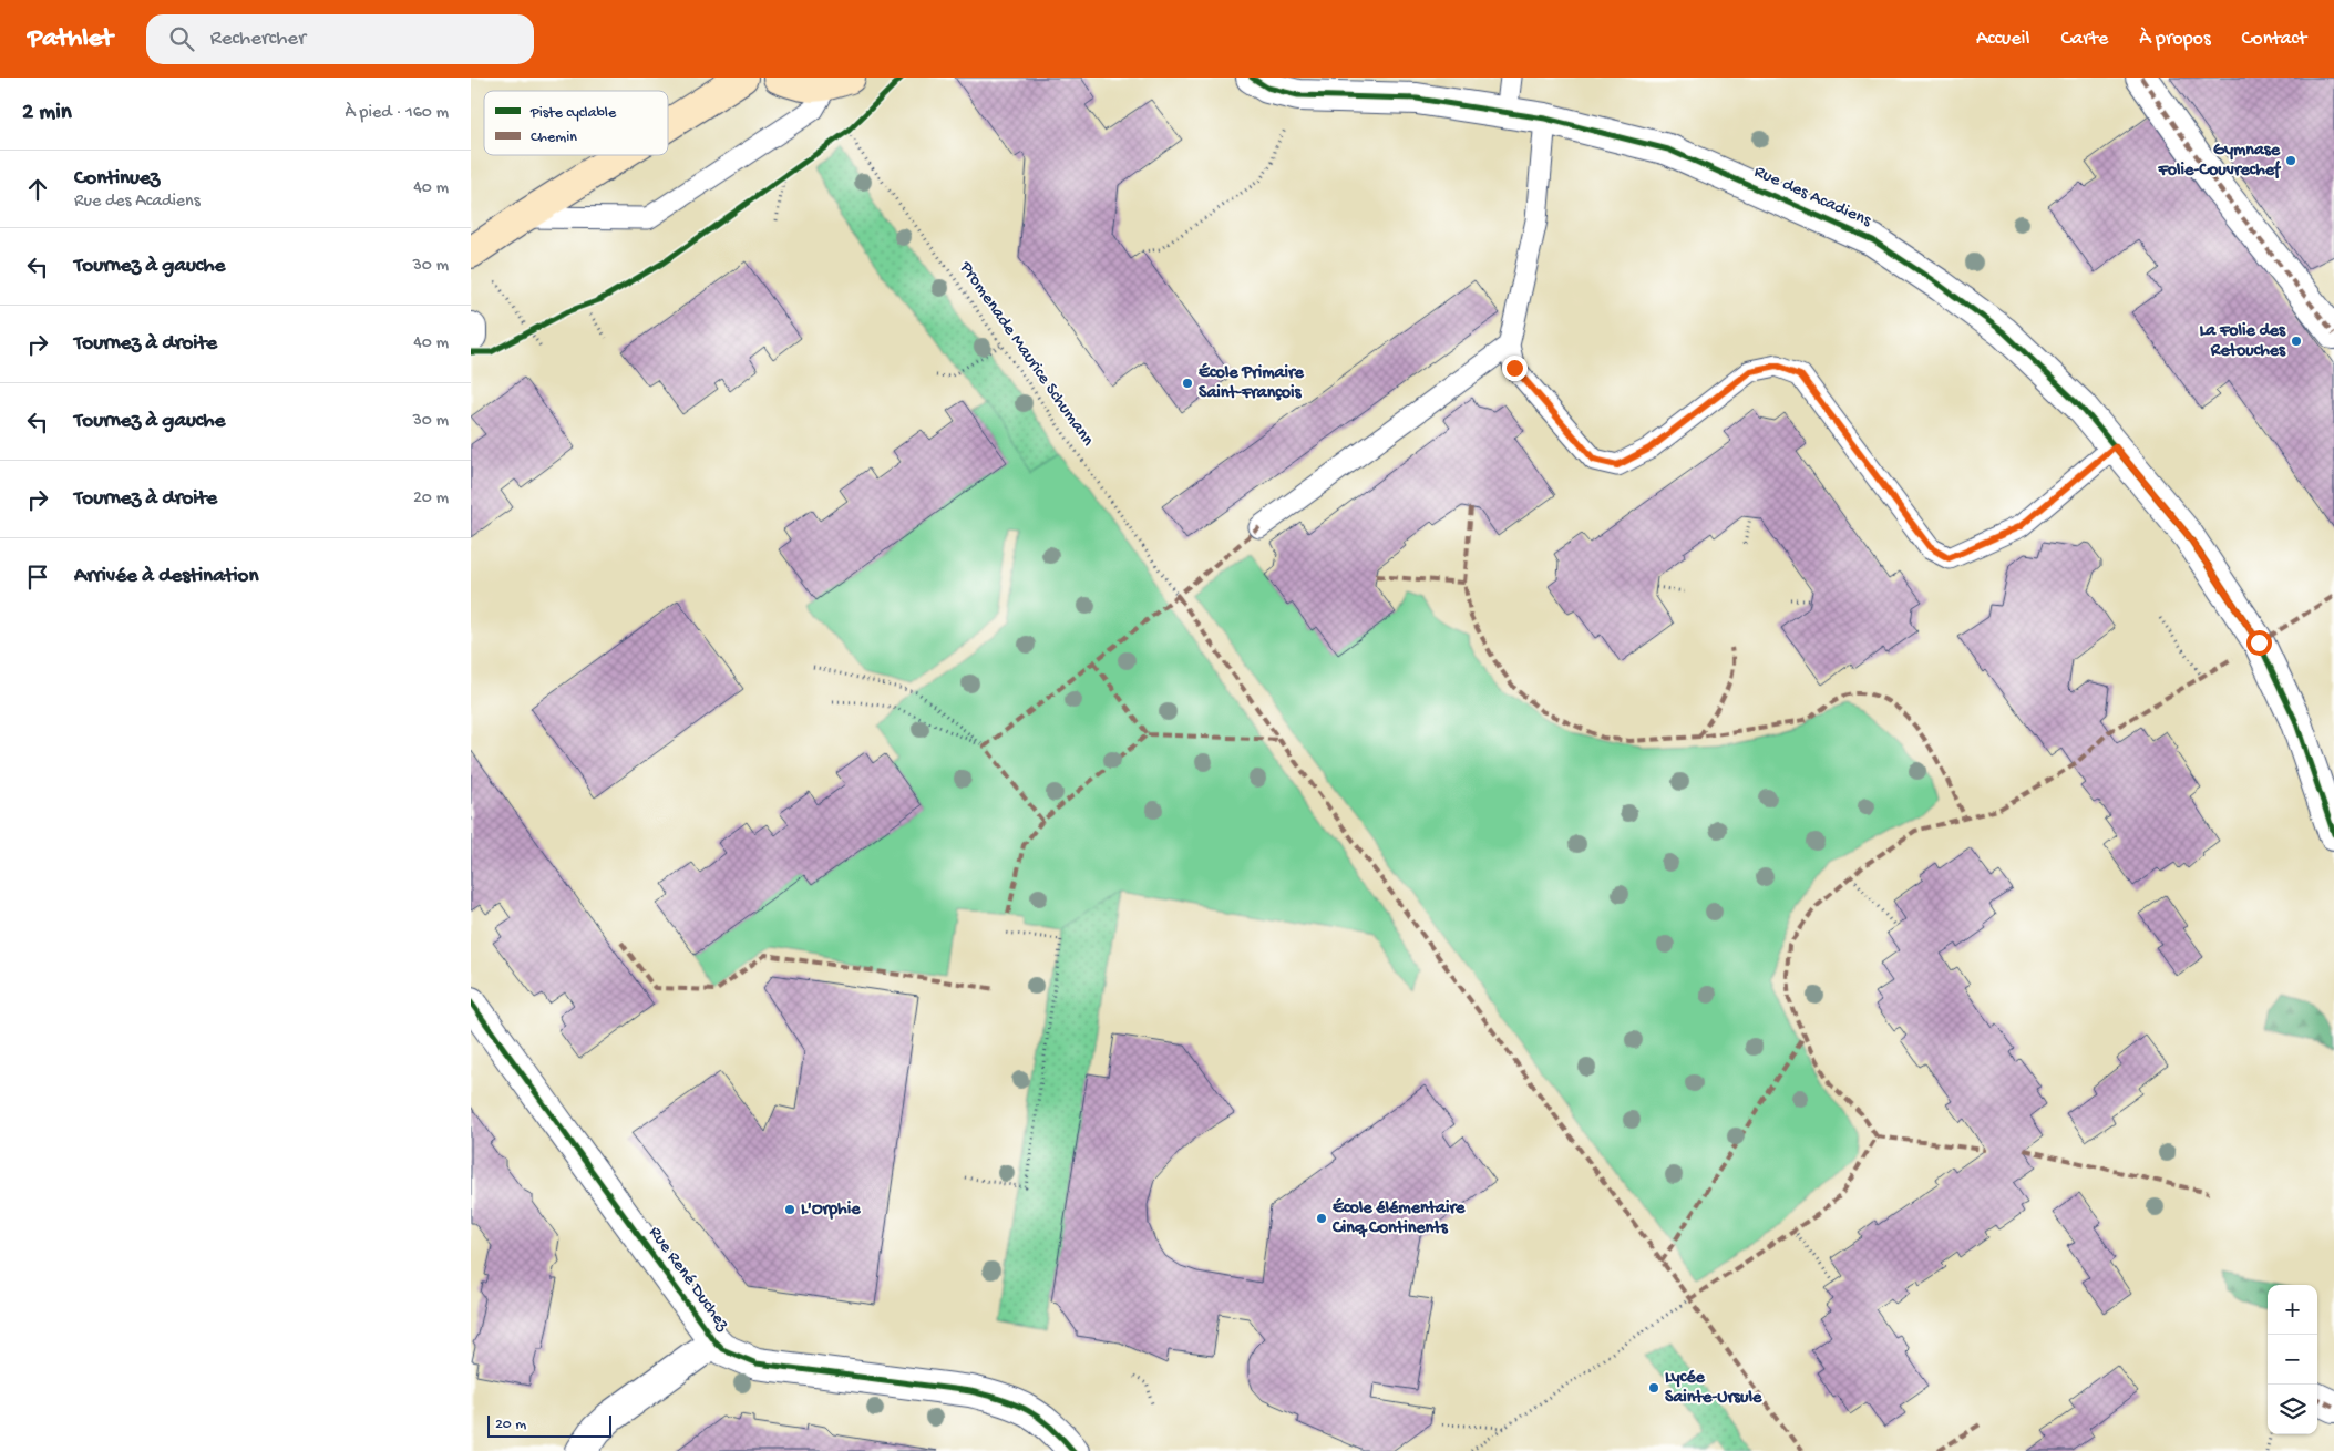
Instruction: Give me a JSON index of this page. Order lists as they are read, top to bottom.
{
  "streets": {
    "street": ["Rue des Acadiens", "Rue René Duchez"],
    "path": ["Promenade Maurice Schumann"]
  },
  "places": [
    "Gymnase Folie-Couvrechef",
    "La Folie des Retouches",
    "École Primaire Saint-François",
    "L'Orphie",
    "École élémentaire Cinq Continents",
    "Lycée Sainte-Ursule"
  ],
  "legend": ["Piste cyclable", "Chemin"],
  "scale_bar": "20 m",
  "page": {
    "header": "Pathlet",
    "search": "Rechercher",
    "nav": [
      "Accueil",
      "Carte",
      "À propos",
      "Contact"
    ],
    "heading": ["2 min", "À pied · 160 m"],
    "list": [
      ["Continuez", "Rue des Acadiens", "40 m"],
      ["Tournez à gauche", "30 m"],
      ["Tournez à droite", "40 m"],
      ["Tournez à gauche", "30 m"],
      ["Tournez à droite", "20 m"],
      "Arrivée à destination"
    ],
    "map_buttons": ["+", "−"],
    "scale": "20 m"
  }
}
